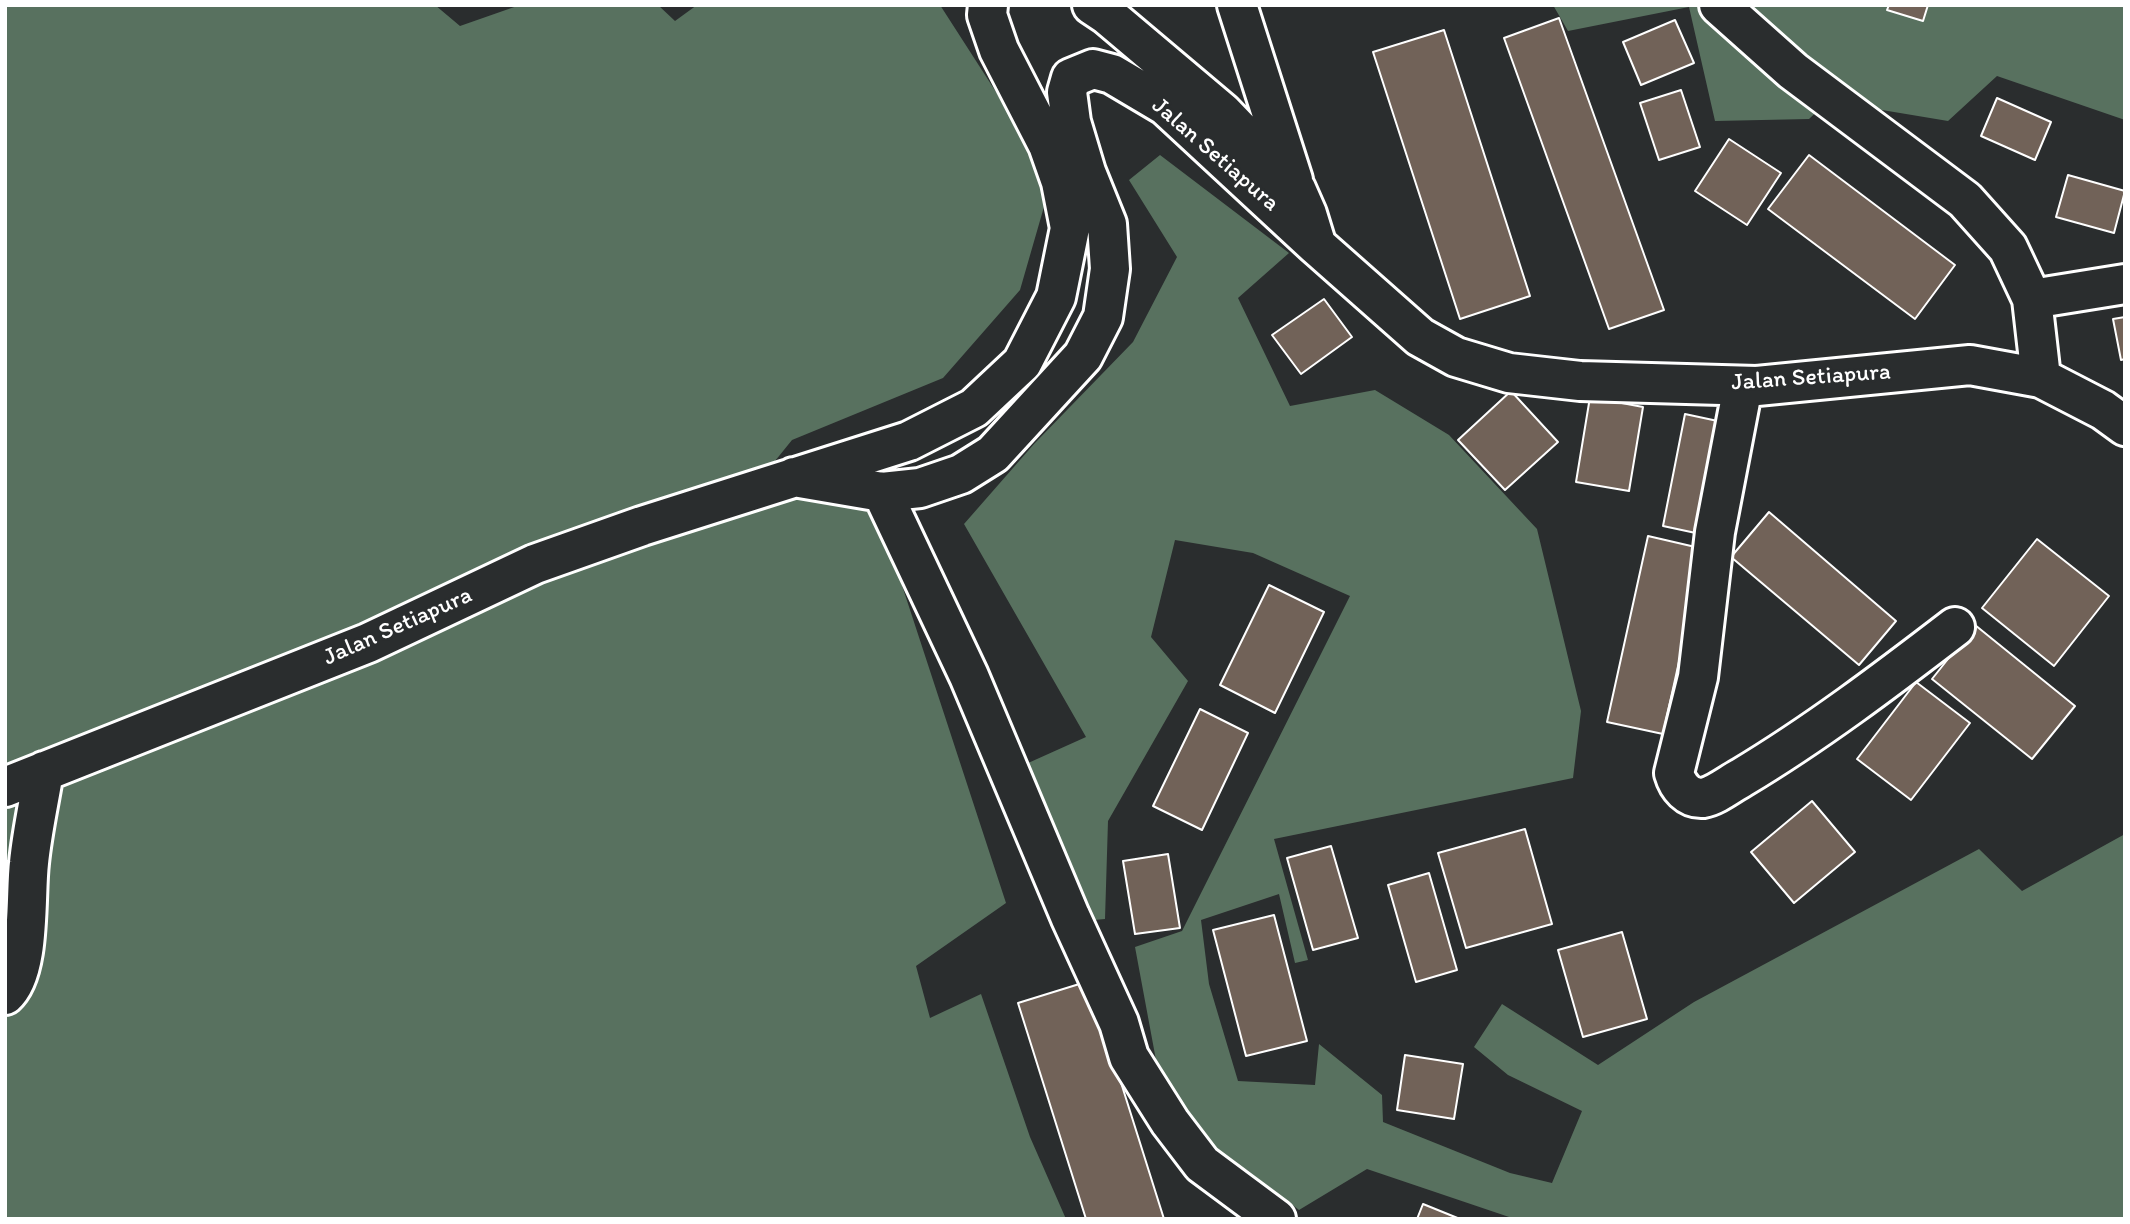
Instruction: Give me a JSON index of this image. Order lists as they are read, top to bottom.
{
  "streets": {
    "street": ["Jalan Setiapura"]
  }
}
